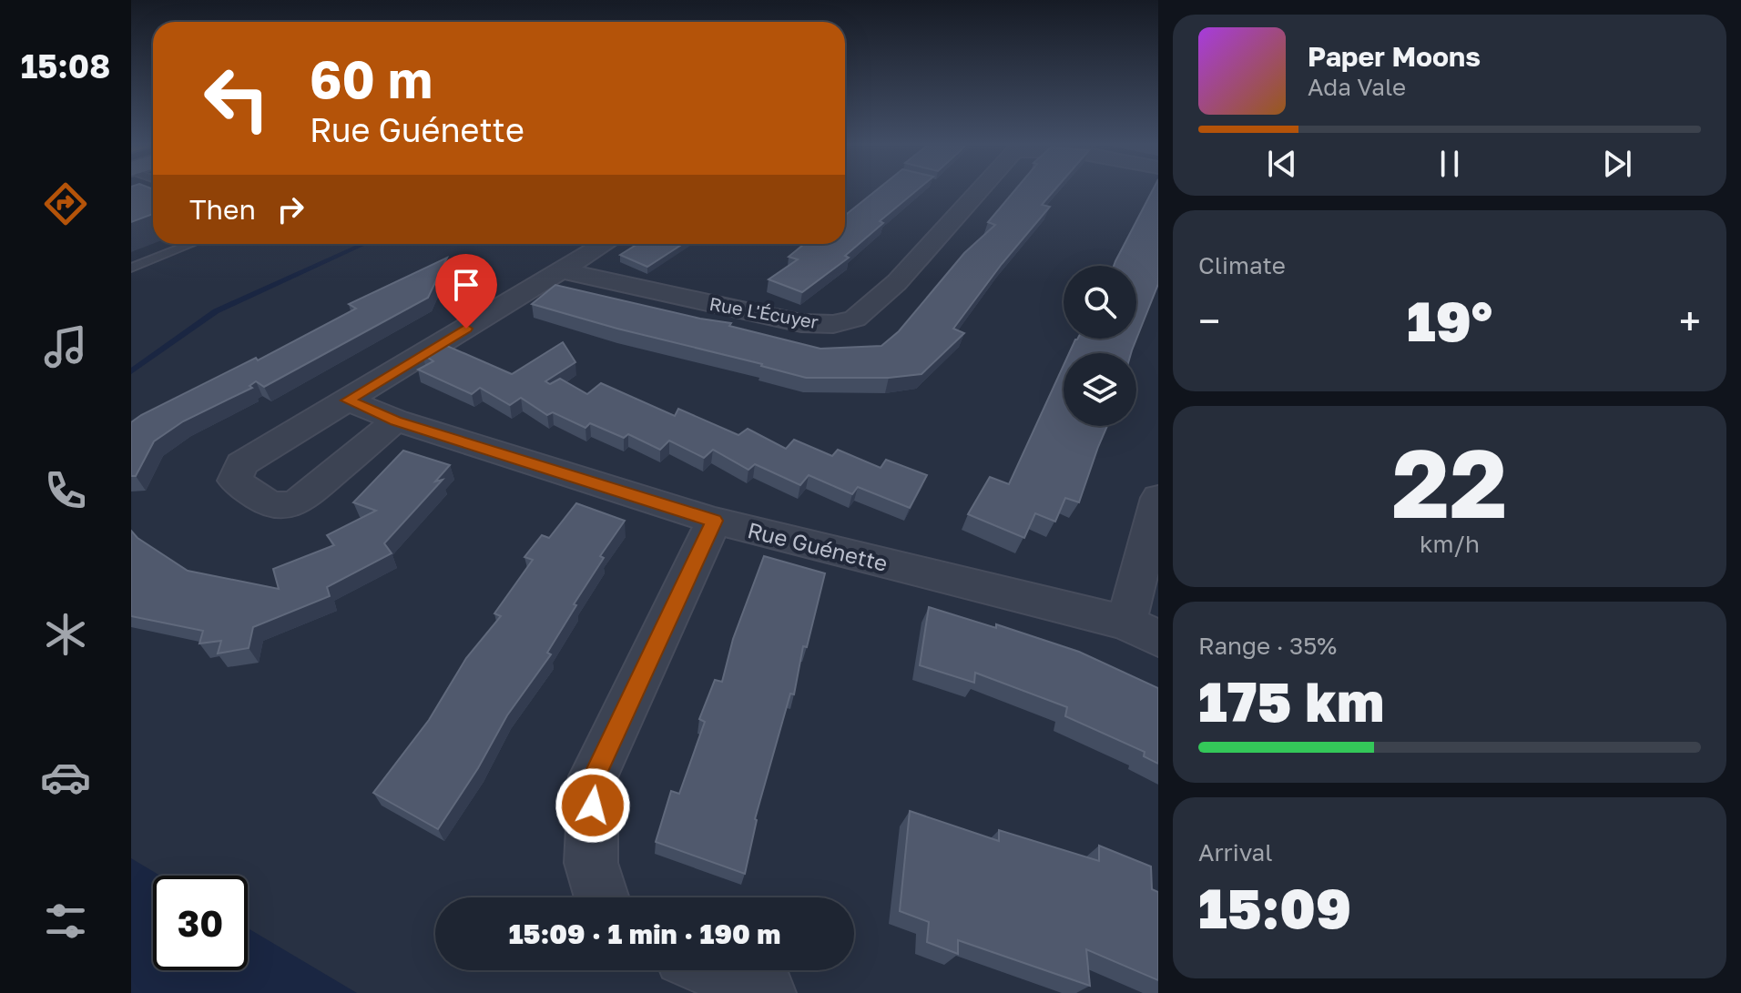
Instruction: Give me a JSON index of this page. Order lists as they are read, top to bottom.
{
  "streets": {
    "street": ["Rue L'Écuyer", "Rue Guénette"]
  },
  "page": {
    "tabs": "15:08",
    "turn": ["60 m", "Rue Guénette"],
    "song": ["Paper Moons", "Ada Vale"],
    "then": "Then",
    "tile": [
      "Climate",
      ["22", "km/h"],
      ["Range · 35%", "175 km"],
      ["Arrival", "15:09"]
    ],
    "heat": ["−", "19°", "+"],
    "limit": "30",
    "trip": "15:09 · 1 min · 190 m"
  }
}
